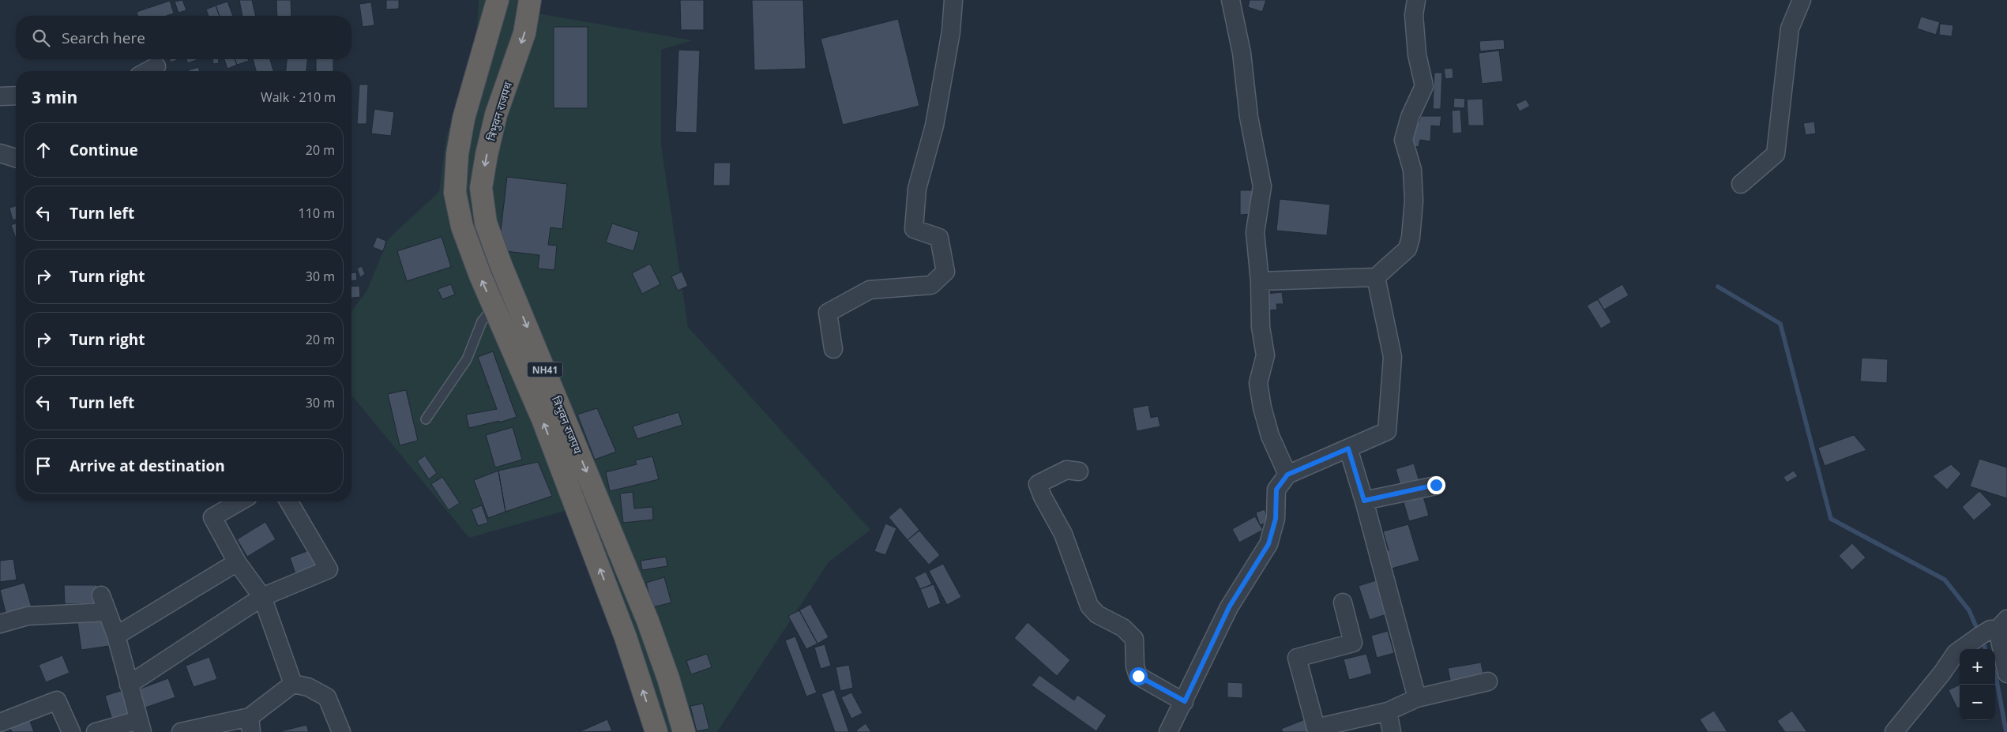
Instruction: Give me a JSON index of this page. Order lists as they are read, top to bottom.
{
  "streets": {
    "highway": ["त्रिभुवन राजपथ", "NH41"]
  },
  "page": {
    "search": "Search here",
    "heading": ["3 min", "Walk · 210 m"],
    "list": [
      ["Continue", "20 m"],
      ["Turn left", "110 m"],
      ["Turn right", "30 m"],
      ["Turn right", "20 m"],
      ["Turn left", "30 m"],
      "Arrive at destination"
    ],
    "map_buttons": ["+", "−"]
  }
}
